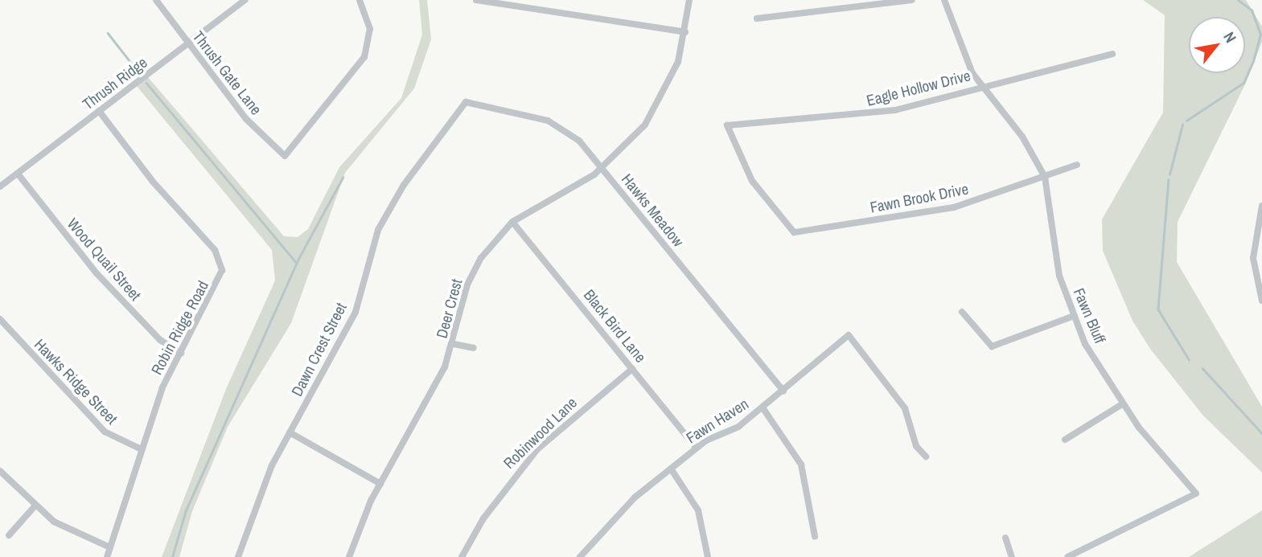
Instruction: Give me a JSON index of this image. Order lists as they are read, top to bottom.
{
  "streets": {
    "street": [
      "Thrush Gate Lane",
      "Thrush Ridge",
      "Eagle Hollow Drive",
      "Fawn Brook Drive",
      "Hawks Meadow",
      "Wood Quail Street",
      "Deer Crest",
      "Fawn Bluff",
      "Black Bird Lane",
      "Robin Ridge Road",
      "Dawn Crest Street",
      "Hawks Ridge Street",
      "Fawn Haven",
      "Robinwood Lane"
    ]
  },
  "crossings": [
    ["Thrush Gate Lane", "Thrush Ridge"],
    ["Thrush Ridge", "Wood Quail Street"],
    ["Thrush Ridge", "Robin Ridge Road"],
    ["Eagle Hollow Drive", "Fawn Brook Drive"],
    ["Eagle Hollow Drive", "Fawn Bluff"],
    ["Fawn Brook Drive", "Fawn Bluff"],
    ["Hawks Meadow", "Deer Crest"],
    ["Hawks Meadow", "Dawn Crest Street"],
    ["Hawks Meadow", "Fawn Haven"],
    ["Wood Quail Street", "Robin Ridge Road"],
    ["Deer Crest", "Black Bird Lane"],
    ["Black Bird Lane", "Fawn Haven"],
    ["Black Bird Lane", "Robinwood Lane"],
    ["Robin Ridge Road", "Hawks Ridge Street"]
  ],
  "north": "top right"
}
